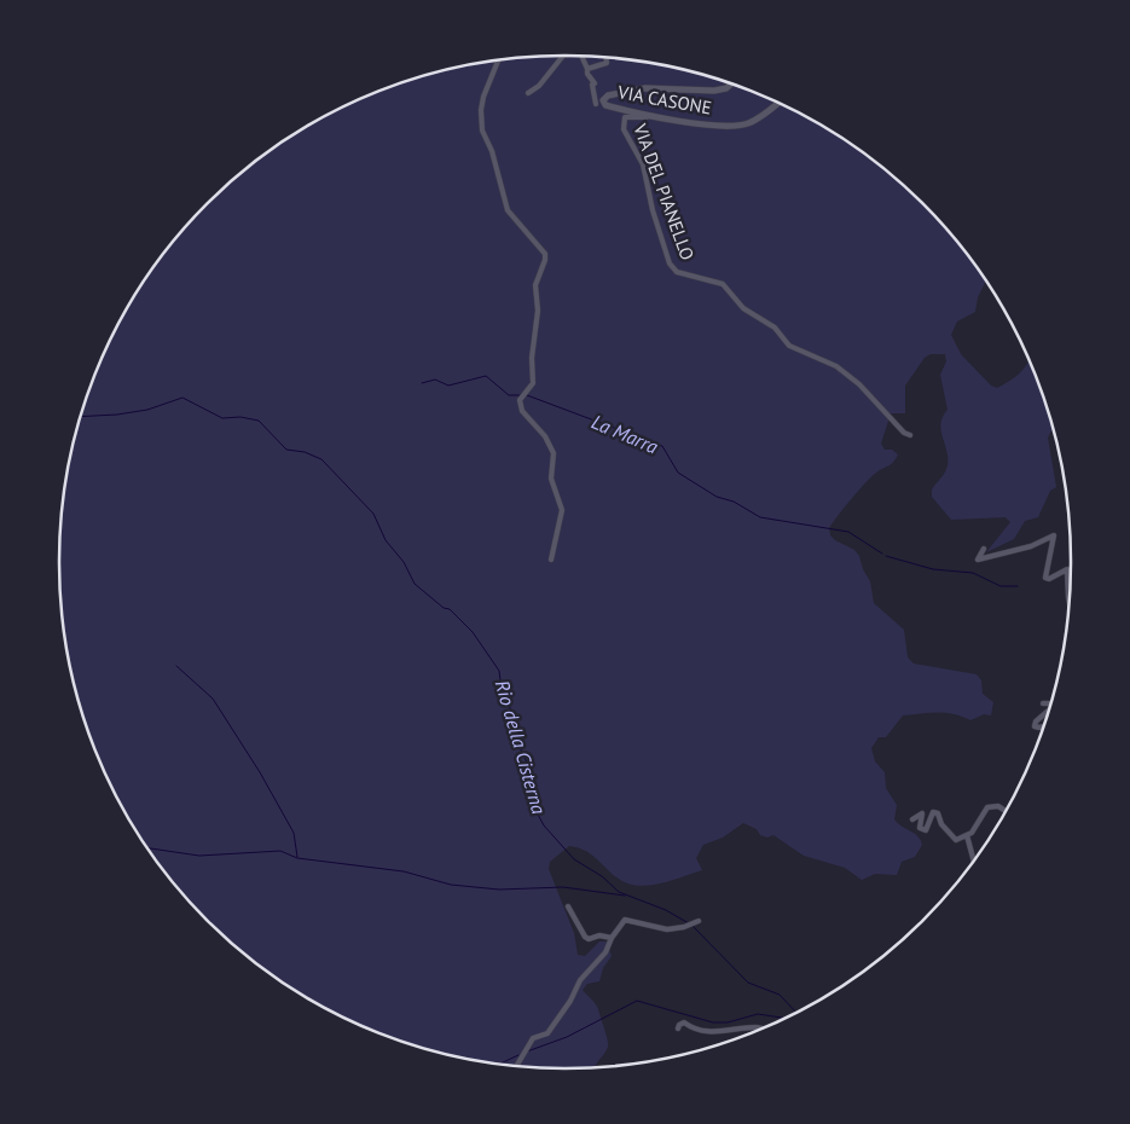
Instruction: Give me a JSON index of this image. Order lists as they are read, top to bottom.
{
  "streets": {
    "street": ["VIA CASONE", "VIA DEL PIANELLO"]
  },
  "crossings": [
    ["VIA CASONE", "VIA DEL PIANELLO"]
  ],
  "water": ["La Marra", "Rio della Cisterna"]
}
